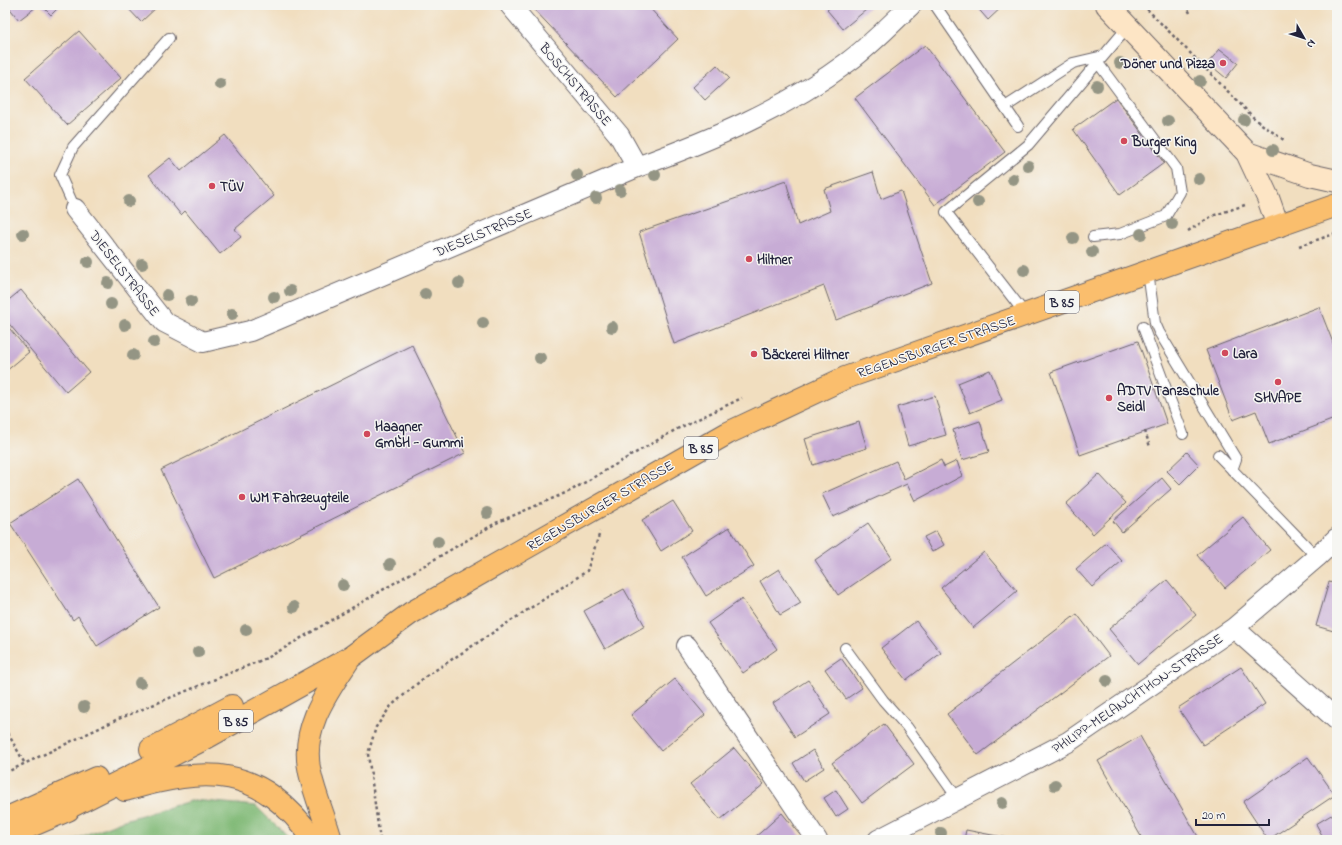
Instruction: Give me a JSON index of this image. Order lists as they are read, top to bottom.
{
  "streets": {
    "main road": ["B 85", "REGENSBURGER STRASSE"],
    "street": ["BOSCHSTRASSE", "DIESELSTRASSE", "PHILIPP-MELANCHTHON-STRASSE"]
  },
  "crossings": [
    ["BOSCHSTRASSE", "DIESELSTRASSE"],
    ["B 85", "REGENSBURGER STRASSE"]
  ],
  "places": [
    "Döner und Pizza",
    "Burger King",
    "TÜV",
    "Hiltner",
    "Lara",
    "Bäckerei Hiltner",
    "SHVAPE",
    "ADTV Tanzschule Seidl",
    "Haagner GmbH - Gummi",
    "WM Fahrzeugteile"
  ],
  "scale_bar": "20 m",
  "north": "bottom right"
}
